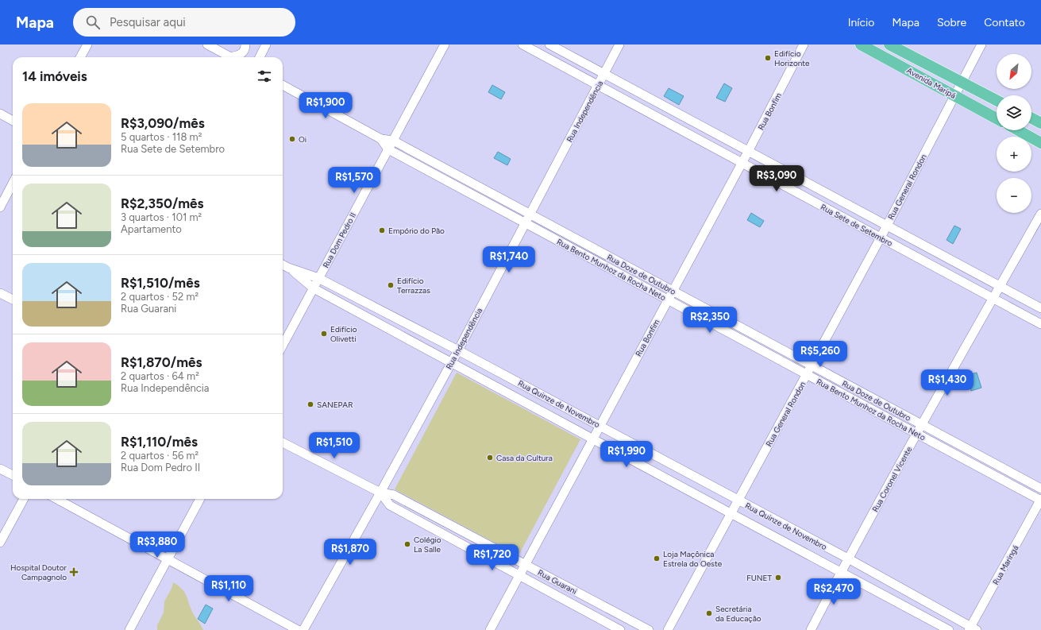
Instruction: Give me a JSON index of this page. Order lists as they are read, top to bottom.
{
  "streets": {
    "main road": ["Avenida Maripá"],
    "street": [
      "Rua Independência",
      "Rua Bonfim",
      "Rua General Rondon",
      "Rua Sete de Setembro",
      "Rua Dom Pedro II",
      "Rua Bento Munhoz da Rocha Neto",
      "Rua Doze de Outubro",
      "Rua Quinze de Novembro",
      "Rua Coronel Vicente",
      "Rua Maringá",
      "Rua Guarani"
    ]
  },
  "crossings": [
    ["Avenida Maripá", "Rua General Rondon"],
    ["Rua Independência", "Rua Sete de Setembro"],
    ["Rua Independência", "Rua Bento Munhoz da Rocha Neto"],
    ["Rua Independência", "Rua Doze de Outubro"],
    ["Rua Independência", "Rua Quinze de Novembro"],
    ["Rua Independência", "Rua Guarani"],
    ["Rua Bonfim", "Rua Sete de Setembro"],
    ["Rua Bonfim", "Rua Bento Munhoz da Rocha Neto"],
    ["Rua Bonfim", "Rua Doze de Outubro"],
    ["Rua Bonfim", "Rua Quinze de Novembro"],
    ["Rua Bonfim", "Rua Guarani"],
    ["Rua General Rondon", "Rua Sete de Setembro"],
    ["Rua General Rondon", "Rua Bento Munhoz da Rocha Neto"],
    ["Rua General Rondon", "Rua Doze de Outubro"],
    ["Rua General Rondon", "Rua Quinze de Novembro"],
    ["Rua Sete de Setembro", "Rua Coronel Vicente"],
    ["Rua Dom Pedro II", "Rua Bento Munhoz da Rocha Neto"],
    ["Rua Dom Pedro II", "Rua Doze de Outubro"],
    ["Rua Dom Pedro II", "Rua Quinze de Novembro"],
    ["Rua Bento Munhoz da Rocha Neto", "Rua Coronel Vicente"],
    ["Rua Bento Munhoz da Rocha Neto", "Rua Maringá"],
    ["Rua Doze de Outubro", "Rua Coronel Vicente"],
    ["Rua Quinze de Novembro", "Rua Coronel Vicente"],
    ["Rua Quinze de Novembro", "Rua Maringá"]
  ],
  "places": {
    "other": [
      "Edifício Horizonte",
      "Oi",
      "Empório do Pão",
      "Edifício Terrazzas",
      "Edifício Olivetti",
      "SANEPAR",
      "Casa da Cultura",
      "Colégio La Salle",
      "Loja Maçônica Estrela do Oeste",
      "FUNET",
      "Secretária da Educação"
    ],
    "health": ["Hospital Doutor Campagnolo"]
  },
  "north": "bottom left",
  "page": {
    "header": "Mapa",
    "search": "Pesquisar aqui",
    "nav": [
      "Início",
      "Mapa",
      "Sobre",
      "Contato"
    ],
    "map_buttons": ["+", "−"],
    "heading": "14 imóveis",
    "price": [
      "R$1,900",
      "R$3,090",
      "R$1,570",
      "R$1,740",
      "R$2,350",
      "R$5,260",
      "R$1,430",
      "R$1,510",
      "R$1,990",
      "R$3,880",
      "R$1,870",
      "R$1,720",
      "R$1,110",
      "R$2,470"
    ],
    "list": [
      {
        "name": "R$3,090/mês",
        "note": "5 quartos · 118 m² · Rua Sete de Setembro"
      },
      {
        "name": "R$2,350/mês",
        "note": "3 quartos · 101 m² · Apartamento"
      },
      {
        "name": "R$1,510/mês",
        "note": "2 quartos · 52 m² · Rua Guarani"
      },
      {
        "name": "R$1,870/mês",
        "note": "2 quartos · 64 m² · Rua Independência"
      },
      {
        "name": "R$1,110/mês",
        "note": "2 quartos · 56 m² · Rua Dom Pedro II"
      }
    ]
  }
}
